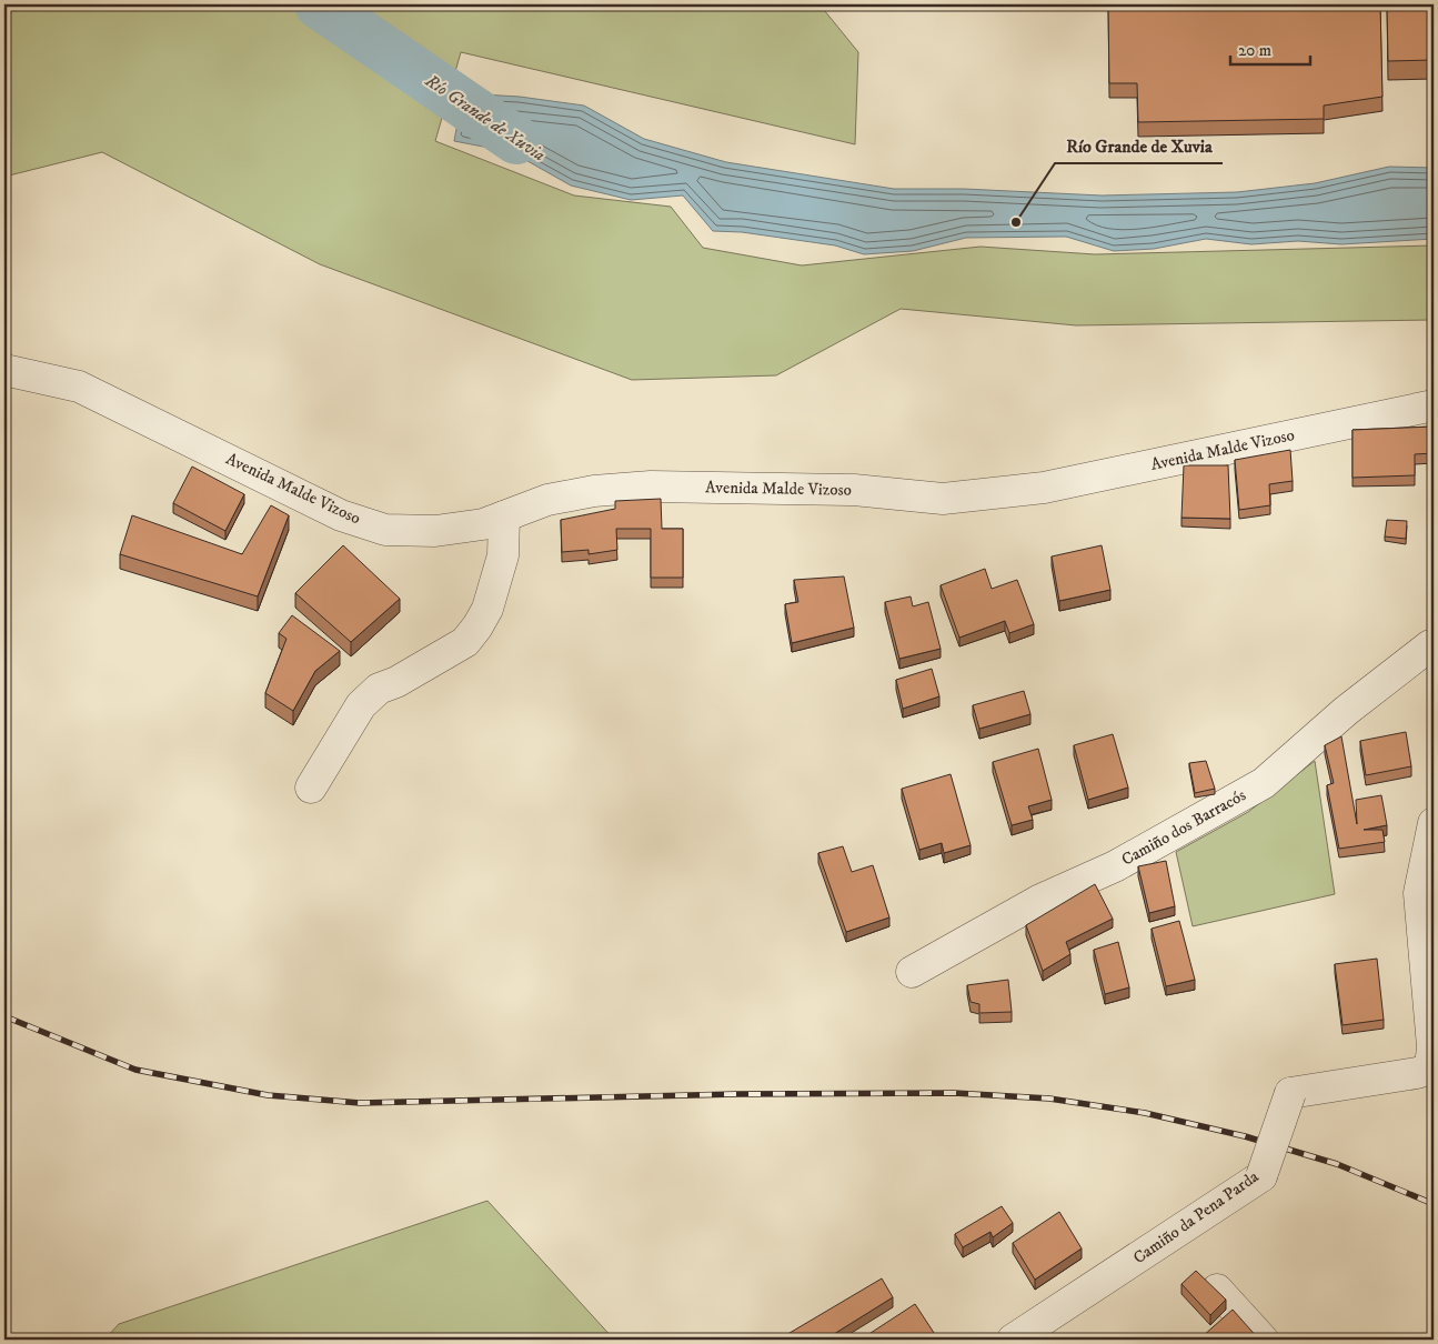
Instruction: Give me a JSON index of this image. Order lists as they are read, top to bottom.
{
  "streets": {
    "street": ["Avenida Malde Vizoso", "Camiño dos Barracós", "Camiño da Pena Parda"]
  },
  "water": ["Río Grande de Xuvia"],
  "places": ["Río Grande de Xuvia"],
  "scale_bar": "20 m"
}
